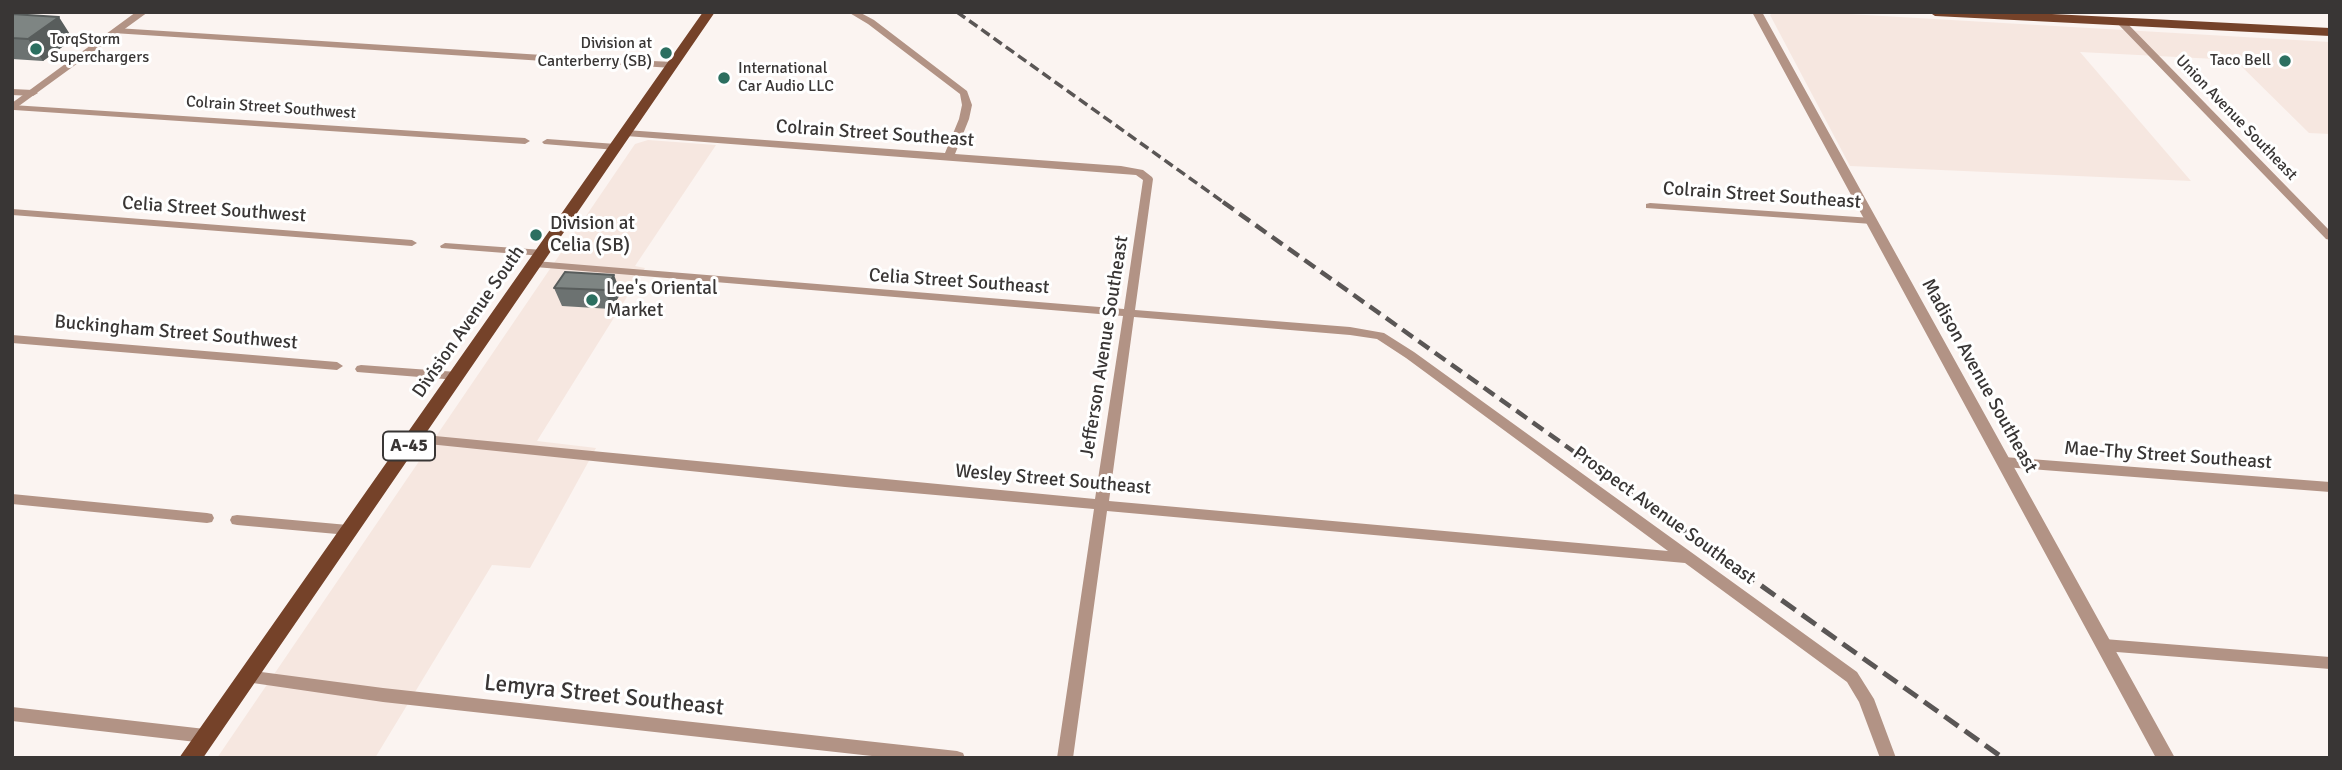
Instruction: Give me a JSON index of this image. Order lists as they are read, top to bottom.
{
  "streets": {
    "main road": ["Division Avenue South", "A-45"],
    "street": [
      "Colrain Street Southwest",
      "Union Avenue Southeast",
      "Colrain Street Southeast",
      "Celia Street Southwest",
      "Celia Street Southeast",
      "Buckingham Street Southwest",
      "Jefferson Avenue Southeast",
      "Madison Avenue Southeast",
      "Mae-Thy Street Southeast",
      "Wesley Street Southeast",
      "Prospect Avenue Southeast",
      "Lemyra Street Southeast"
    ]
  },
  "crossings": [
    ["Colrain Street Southeast", "Division Avenue South"],
    ["Colrain Street Southeast", "Jefferson Avenue Southeast"],
    ["Colrain Street Southeast", "Madison Avenue Southeast"],
    ["Celia Street Southeast", "Division Avenue South"],
    ["Celia Street Southeast", "Jefferson Avenue Southeast"],
    ["Celia Street Southeast", "Prospect Avenue Southeast"],
    ["Division Avenue South", "Wesley Street Southeast"],
    ["Division Avenue South", "Lemyra Street Southeast"],
    ["Jefferson Avenue Southeast", "Wesley Street Southeast"],
    ["Madison Avenue Southeast", "Mae-Thy Street Southeast"],
    ["Wesley Street Southeast", "Prospect Avenue Southeast"]
  ],
  "places": [
    "TorqStorm Superchargers",
    "Division at Canterberry (SB)",
    "Taco Bell",
    "International Car Audio LLC",
    "Division at Celia (SB)",
    "Lee's Oriental Market"
  ]
}
